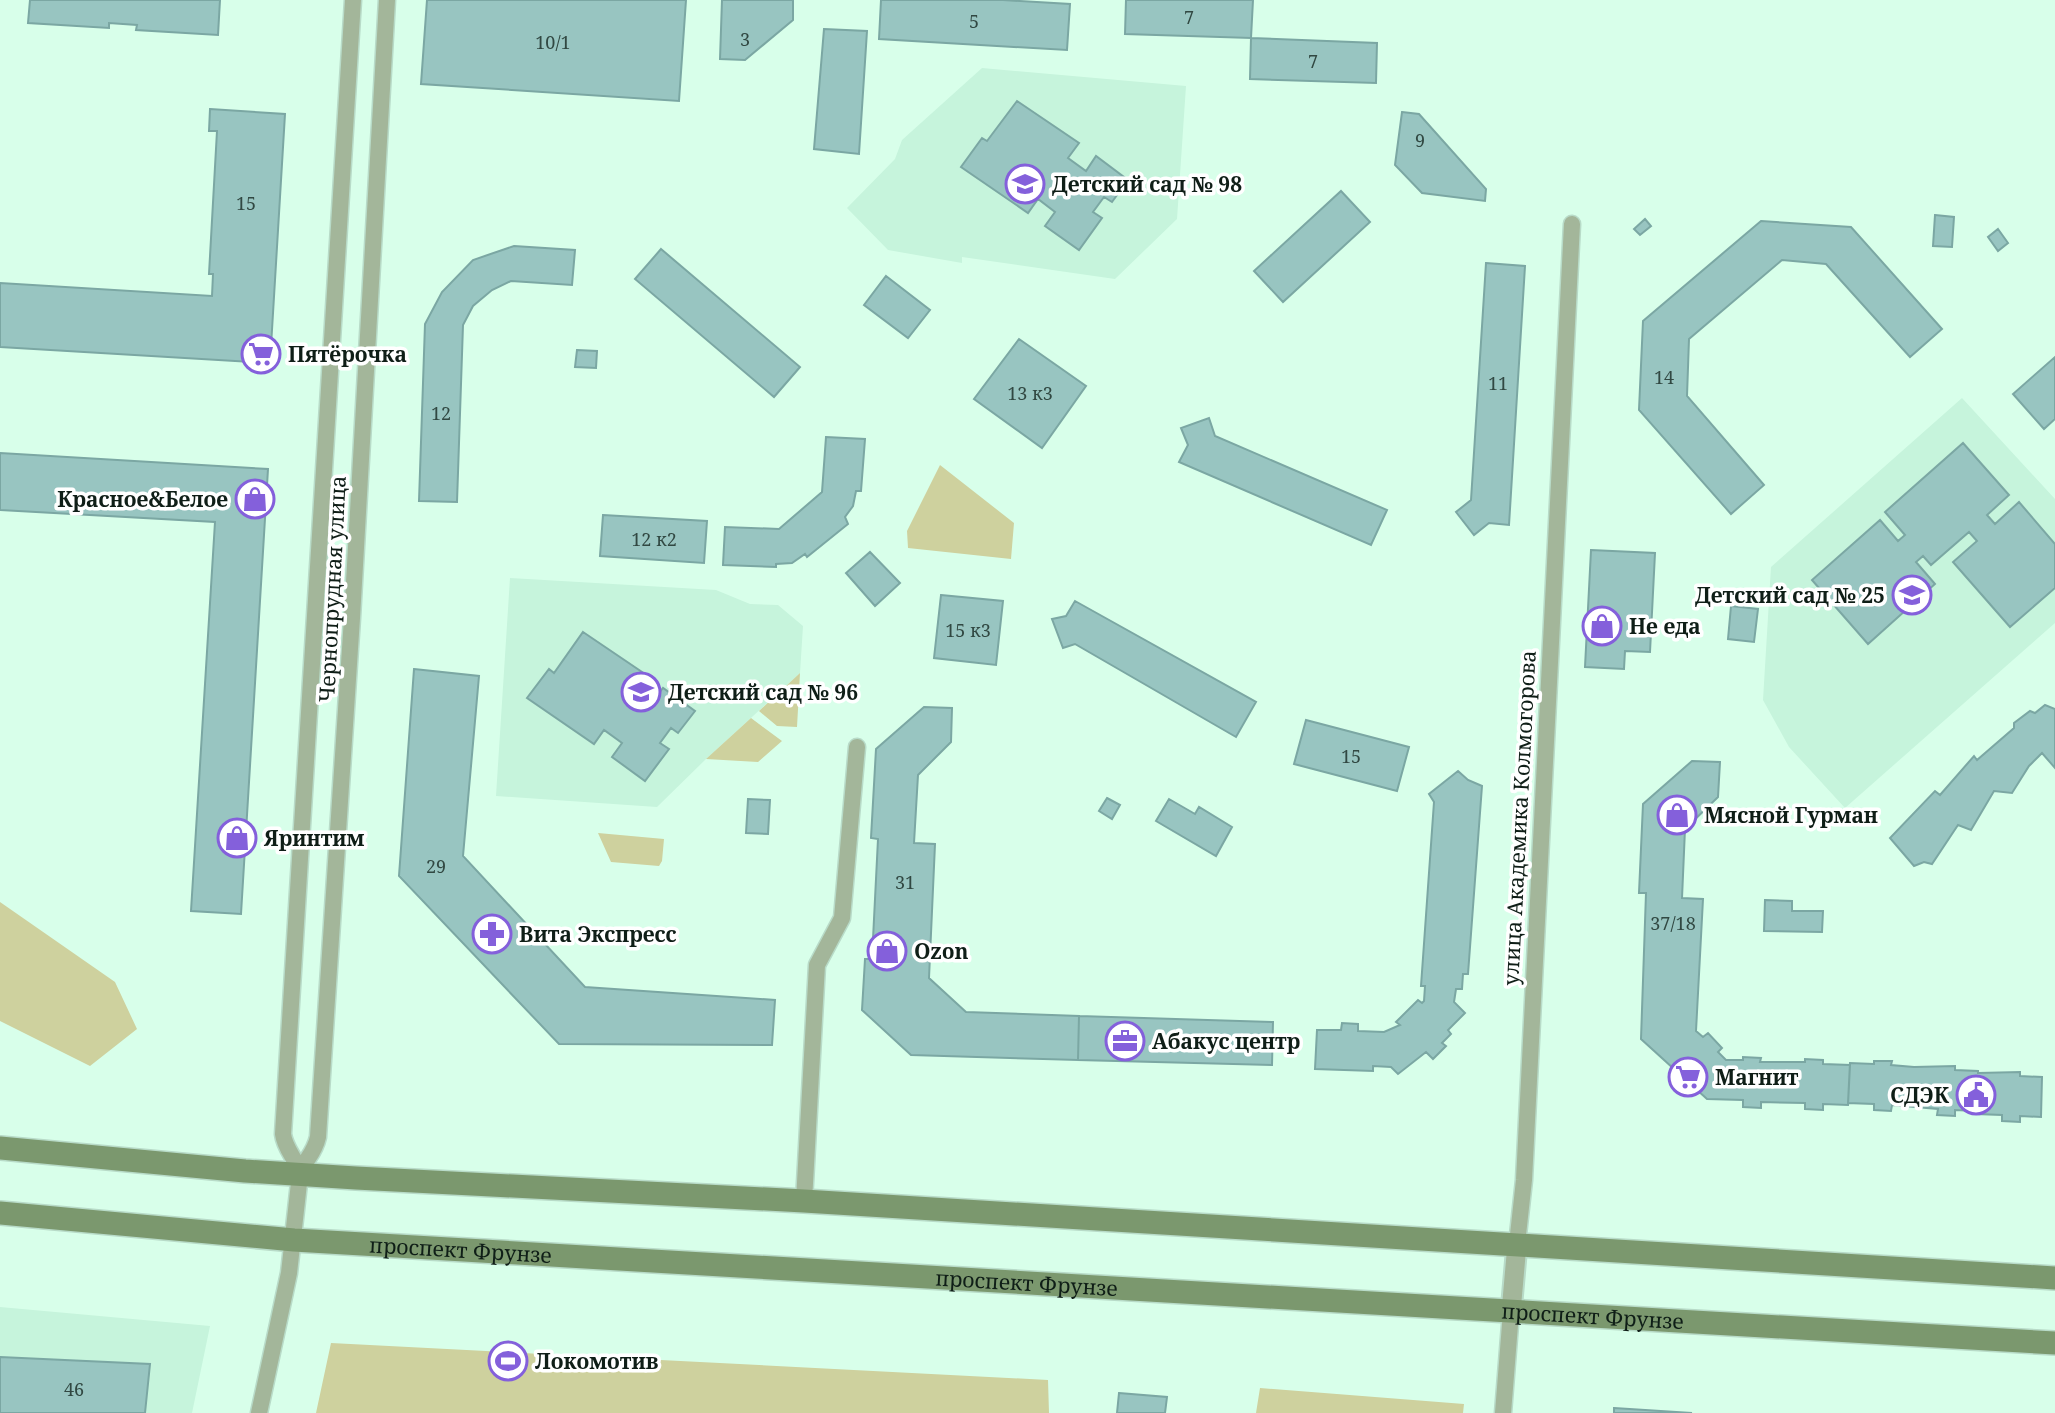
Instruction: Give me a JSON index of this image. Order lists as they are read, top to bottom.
{
  "streets": {
    "main road": ["проспект Фрунзе"],
    "street": ["Чернопрудная улица", "улица Академика Колмогорова"]
  },
  "crossings": [
    ["Чернопрудная улица", "проспект Фрунзе"],
    ["улица Академика Колмогорова", "проспект Фрунзе"]
  ],
  "places": {
    "school or university": ["Детский сад № 98", "Детский сад № 25", "Детский сад № 96"],
    "supermarket": ["Пятёрочка", "Магнит"],
    "shop": [
      "Красное&Белое",
      "Не еда",
      "Мясной Гурман",
      "Яринтим",
      "Ozon"
    ],
    "pharmacy": ["Вита Экспресс"],
    "office": ["Абакус центр"],
    "public building": ["СДЭК"],
    "sports": ["Локомотив"]
  },
  "house_numbers": [
    "7",
    "5",
    "3",
    "10/1",
    "7",
    "9",
    "15",
    "14",
    "11",
    "13 к3",
    "12",
    "12 к2",
    "15 к3",
    "15",
    "29",
    "31",
    "37/18",
    "46"
  ]
}
